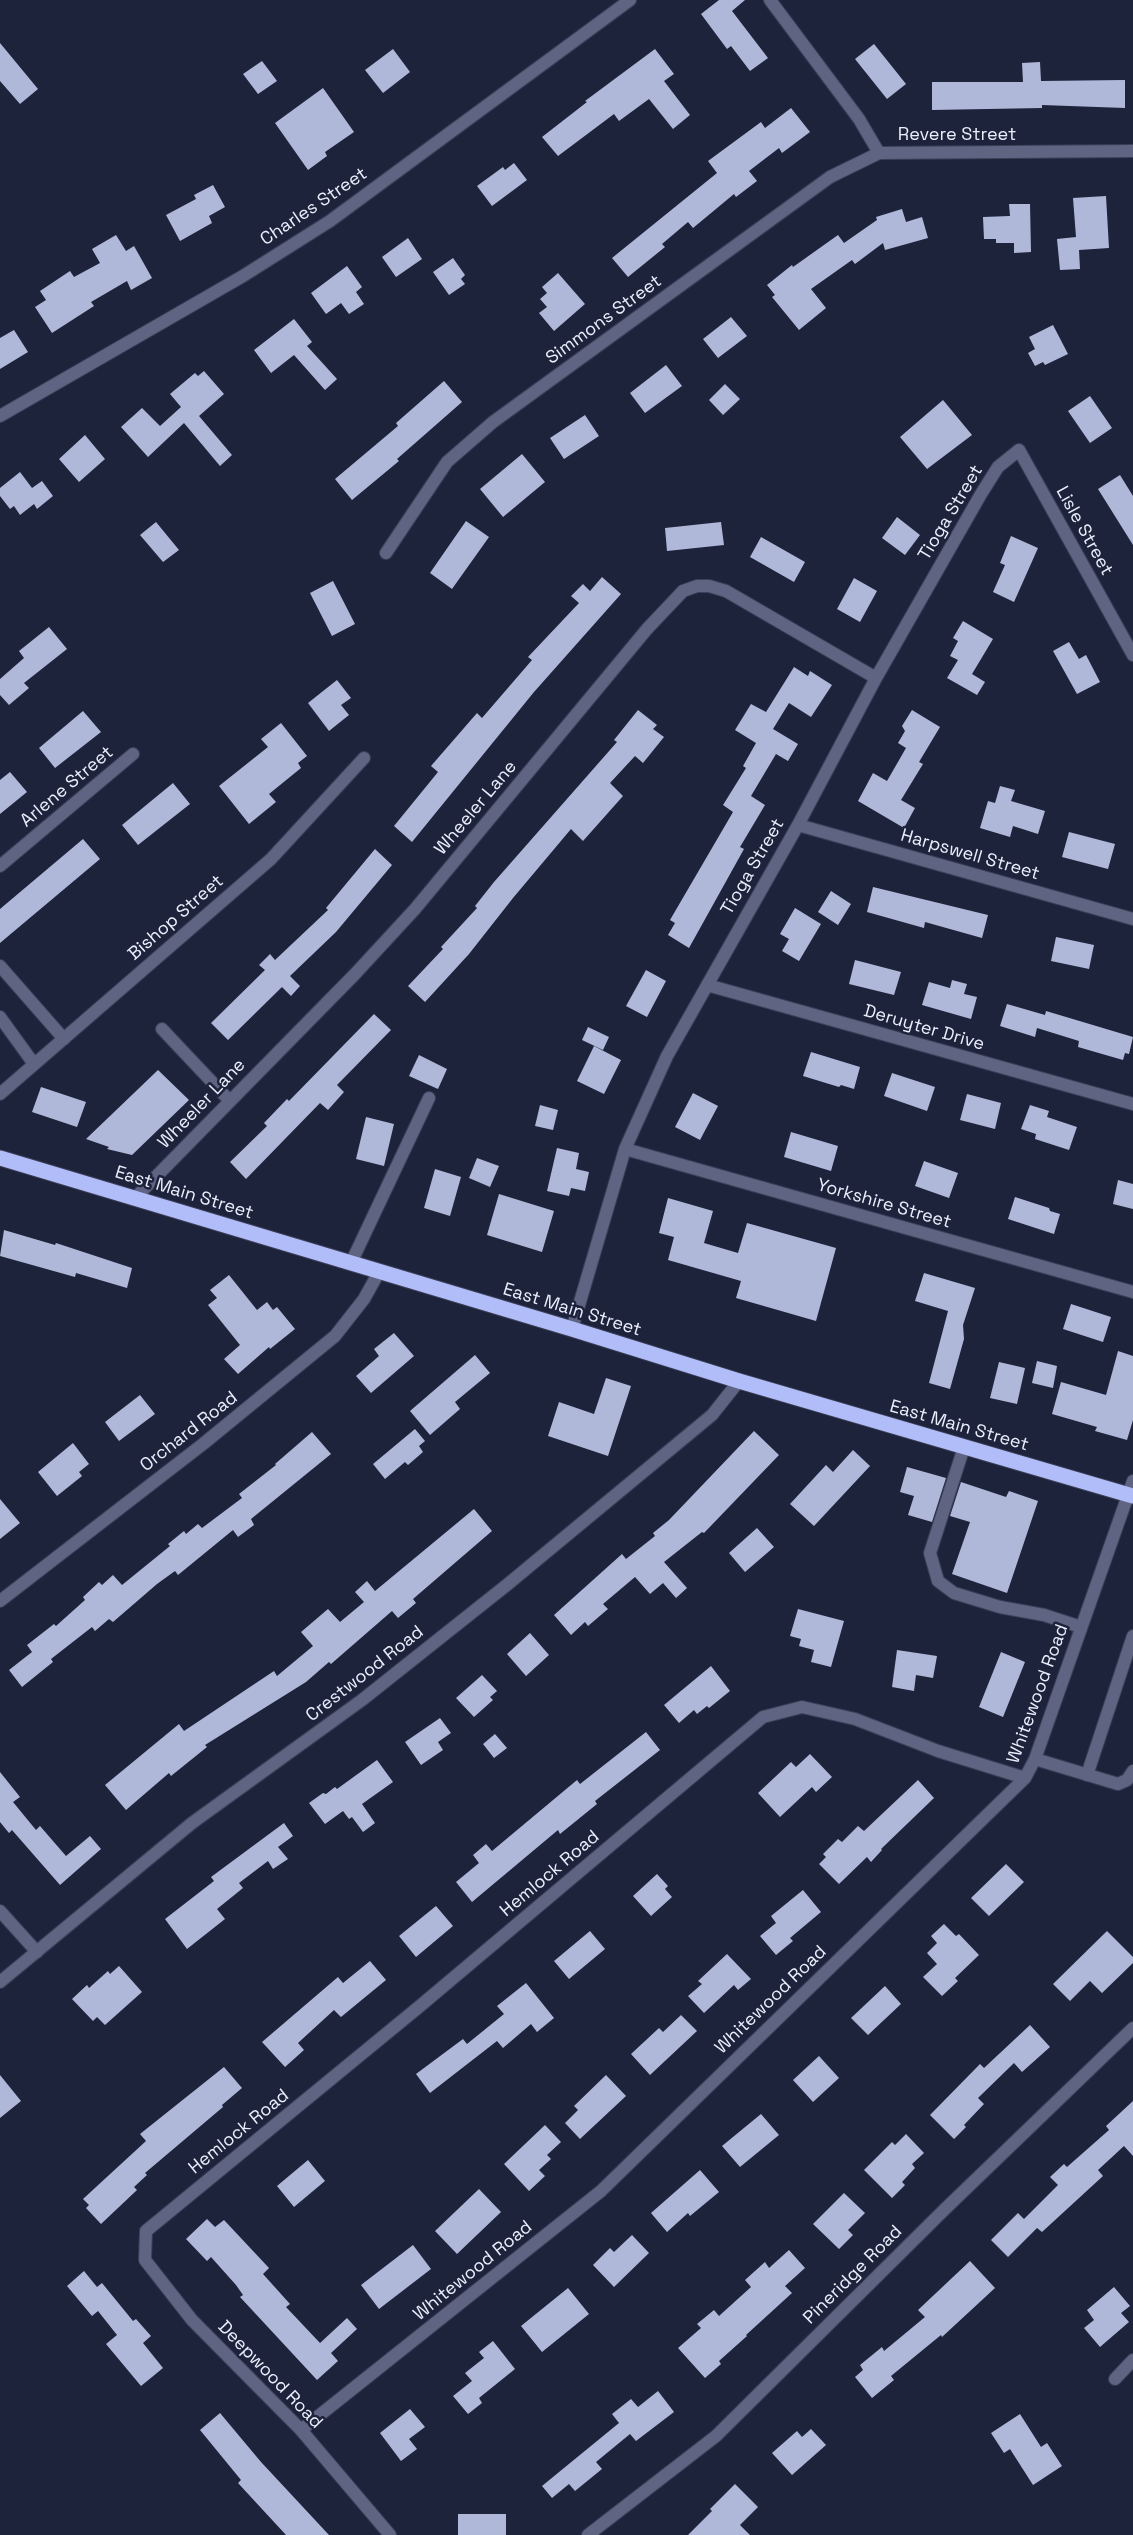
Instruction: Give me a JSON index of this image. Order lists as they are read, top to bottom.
{
  "streets": {
    "highway": ["East Main Street"],
    "street": [
      "Revere Street",
      "Charles Street",
      "Simmons Street",
      "Tioga Street",
      "Lisle Street",
      "Arlene Street",
      "Wheeler Lane",
      "Harpswell Street",
      "Bishop Street",
      "Deruyter Drive",
      "Yorkshire Street",
      "Orchard Road",
      "Crestwood Road",
      "Whitewood Road",
      "Hemlock Road",
      "Pineridge Road",
      "Deepwood Road"
    ]
  },
  "crossings": [
    ["Revere Street", "Simmons Street"],
    ["Tioga Street", "Lisle Street"],
    ["Tioga Street", "Wheeler Lane"],
    ["Tioga Street", "Harpswell Street"],
    ["Tioga Street", "Deruyter Drive"],
    ["Tioga Street", "East Main Street"],
    ["Tioga Street", "Yorkshire Street"],
    ["Wheeler Lane", "East Main Street"],
    ["East Main Street", "Orchard Road"],
    ["East Main Street", "Crestwood Road"],
    ["East Main Street", "Whitewood Road"],
    ["Whitewood Road", "Hemlock Road"],
    ["Whitewood Road", "Deepwood Road"],
    ["Hemlock Road", "Deepwood Road"]
  ]
}
